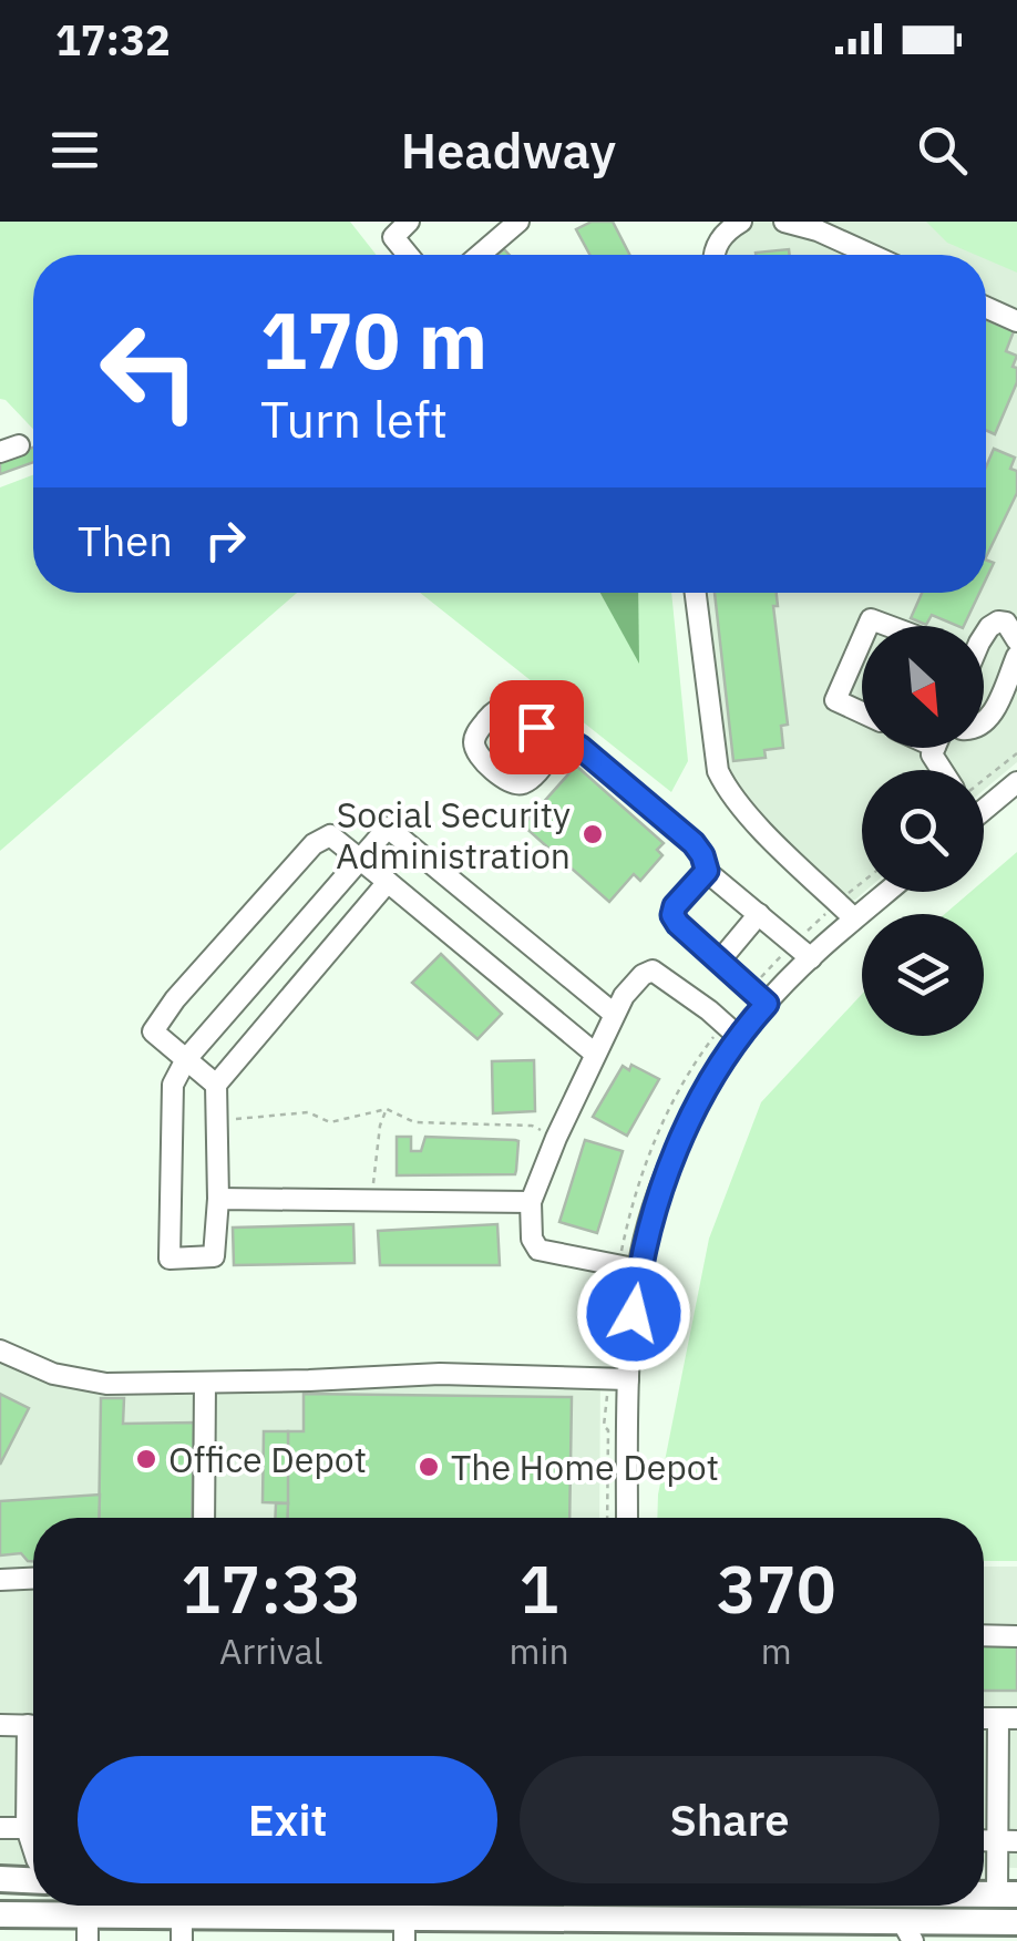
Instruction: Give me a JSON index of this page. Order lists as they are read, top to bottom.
{
  "places": ["Social Security Administration", "Office Depot", "The Home Depot"],
  "north": "bottom right",
  "page": {
    "status": "17:32",
    "header": "Headway",
    "turn": ["170 m", "Turn left"],
    "then": "Then",
    "eta": [
      "17:33",
      "Arrival",
      "1",
      "min",
      "370",
      "m"
    ],
    "buttons": ["Exit", "Share"]
  }
}
